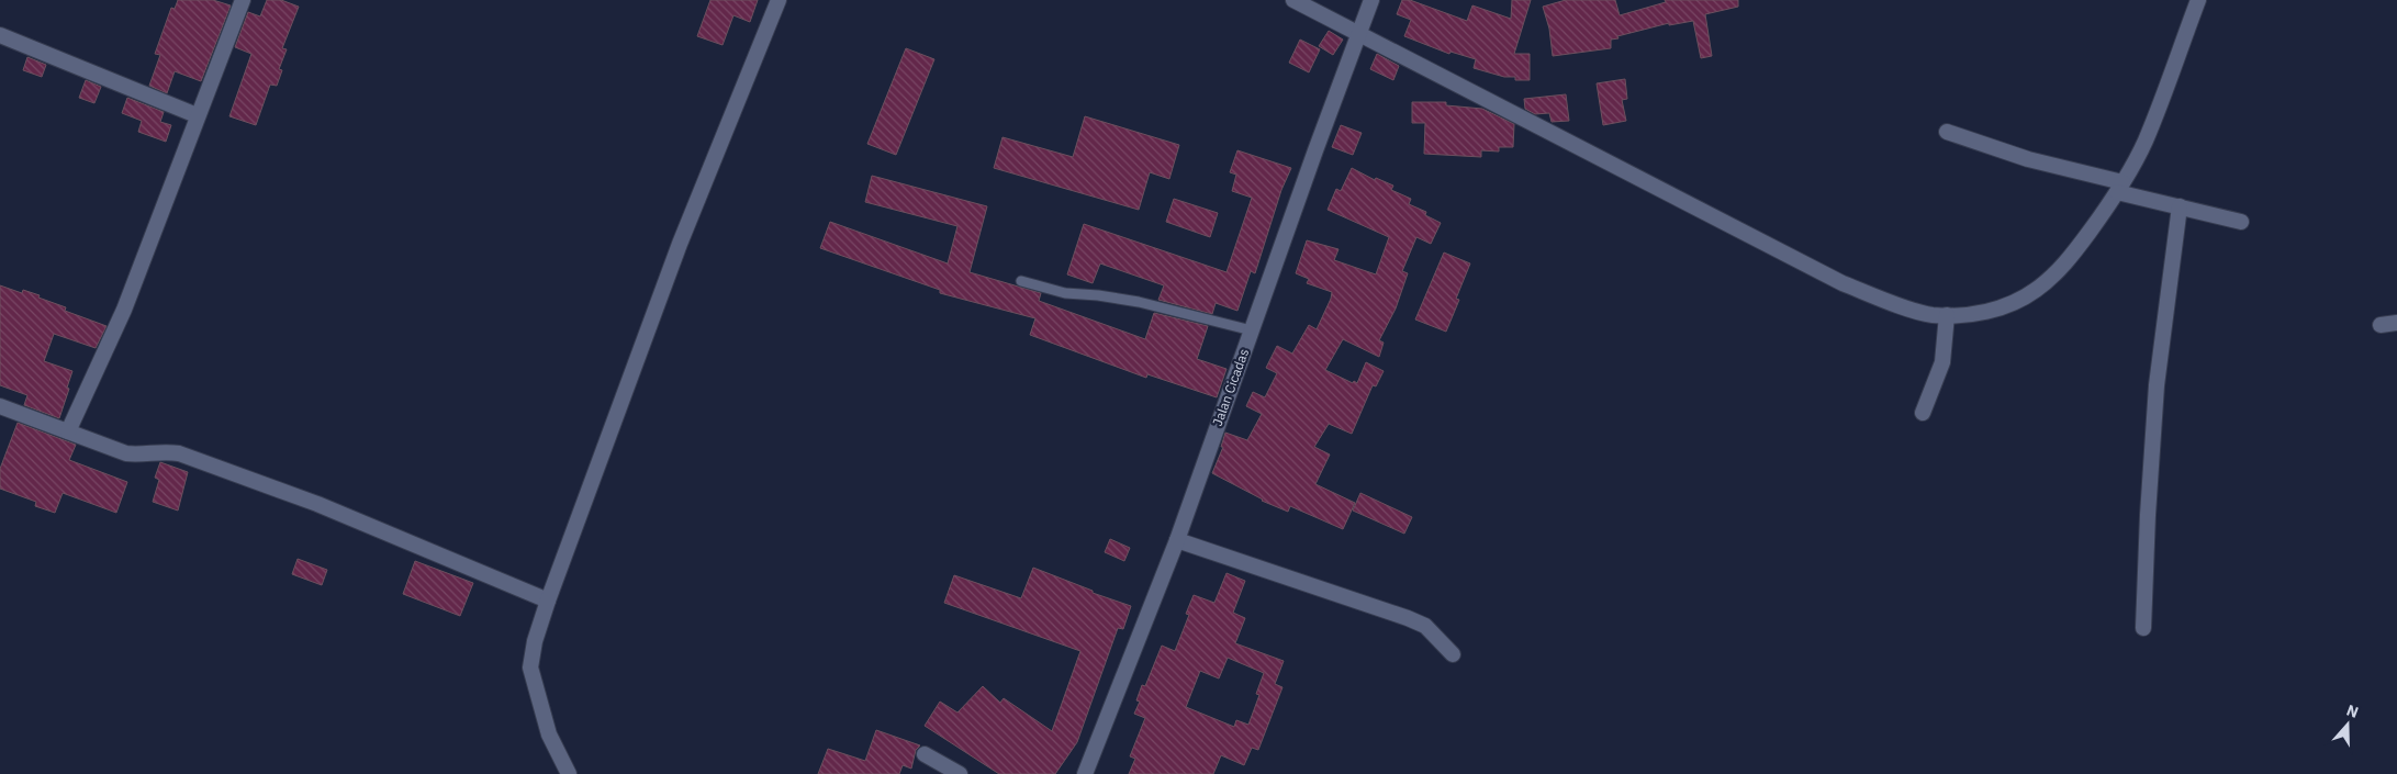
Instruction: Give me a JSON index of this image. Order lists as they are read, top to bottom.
{
  "streets": {
    "street": ["Jalan Cicadas"]
  },
  "north": "top"
}
